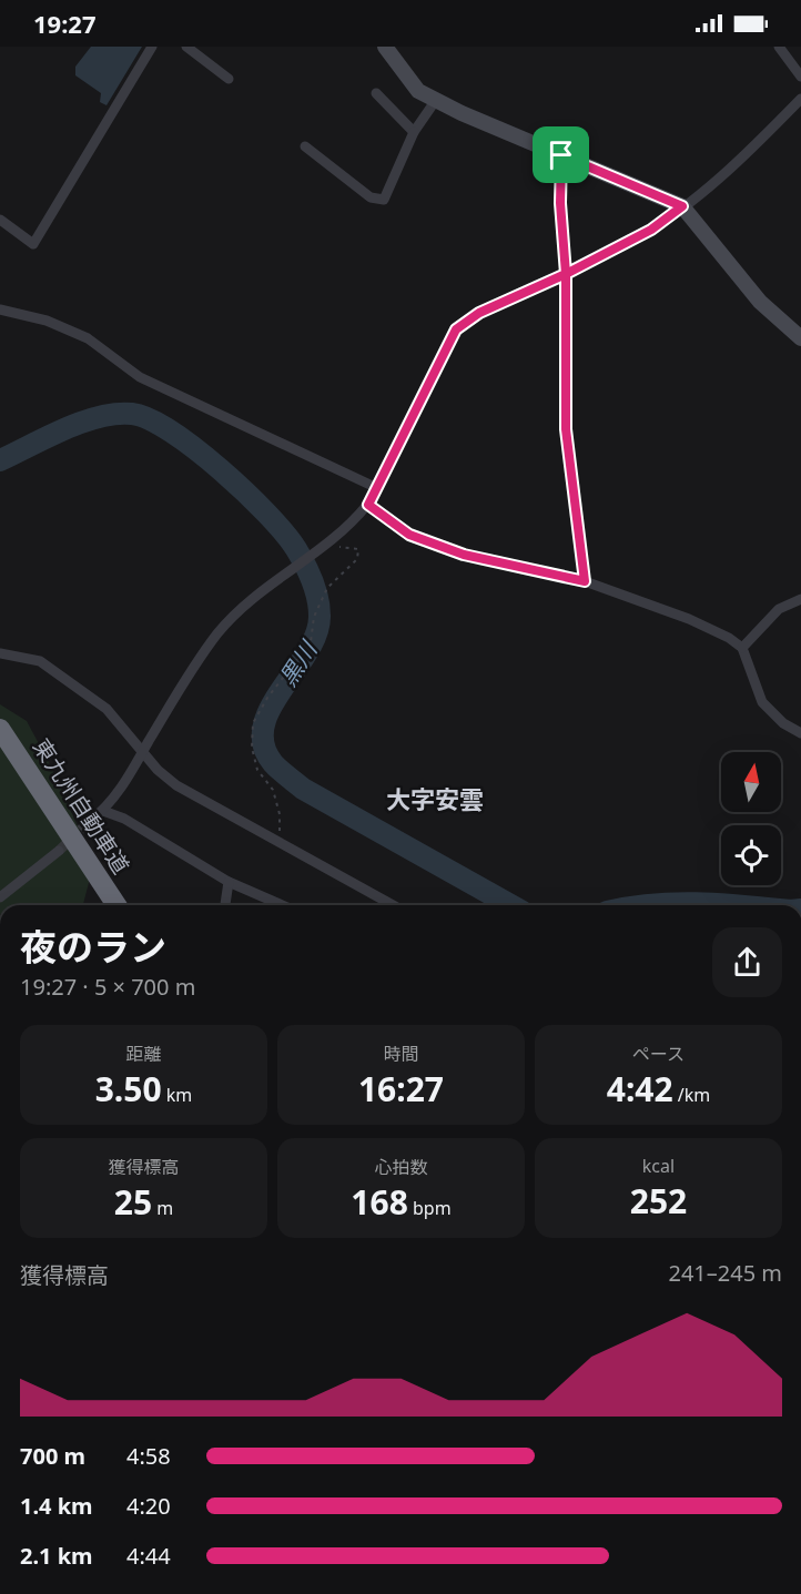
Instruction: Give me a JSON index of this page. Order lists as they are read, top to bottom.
{
  "streets": {
    "highway": ["東九州自動車道"]
  },
  "districts": ["大字安雲"],
  "water": ["黒川"],
  "north": "top",
  "page": {
    "status": "19:27",
    "heading": ["夜のラン", "19:27 · 5 × 700 m"],
    "stats": [
      ["距離", "3.50 km"],
      ["時間", "16:27"],
      ["ペース", "4:42 /km"],
      ["獲得標高", "25 m"],
      ["心拍数", "168 bpm"],
      ["kcal", "252"]
    ],
    "chart": ["獲得標高", "241–245 m"],
    "list": [
      {
        "name": "700 m",
        "note": "4:58"
      },
      {
        "name": "1.4 km",
        "note": "4:20"
      },
      {
        "name": "2.1 km",
        "note": "4:44"
      }
    ]
  }
}
